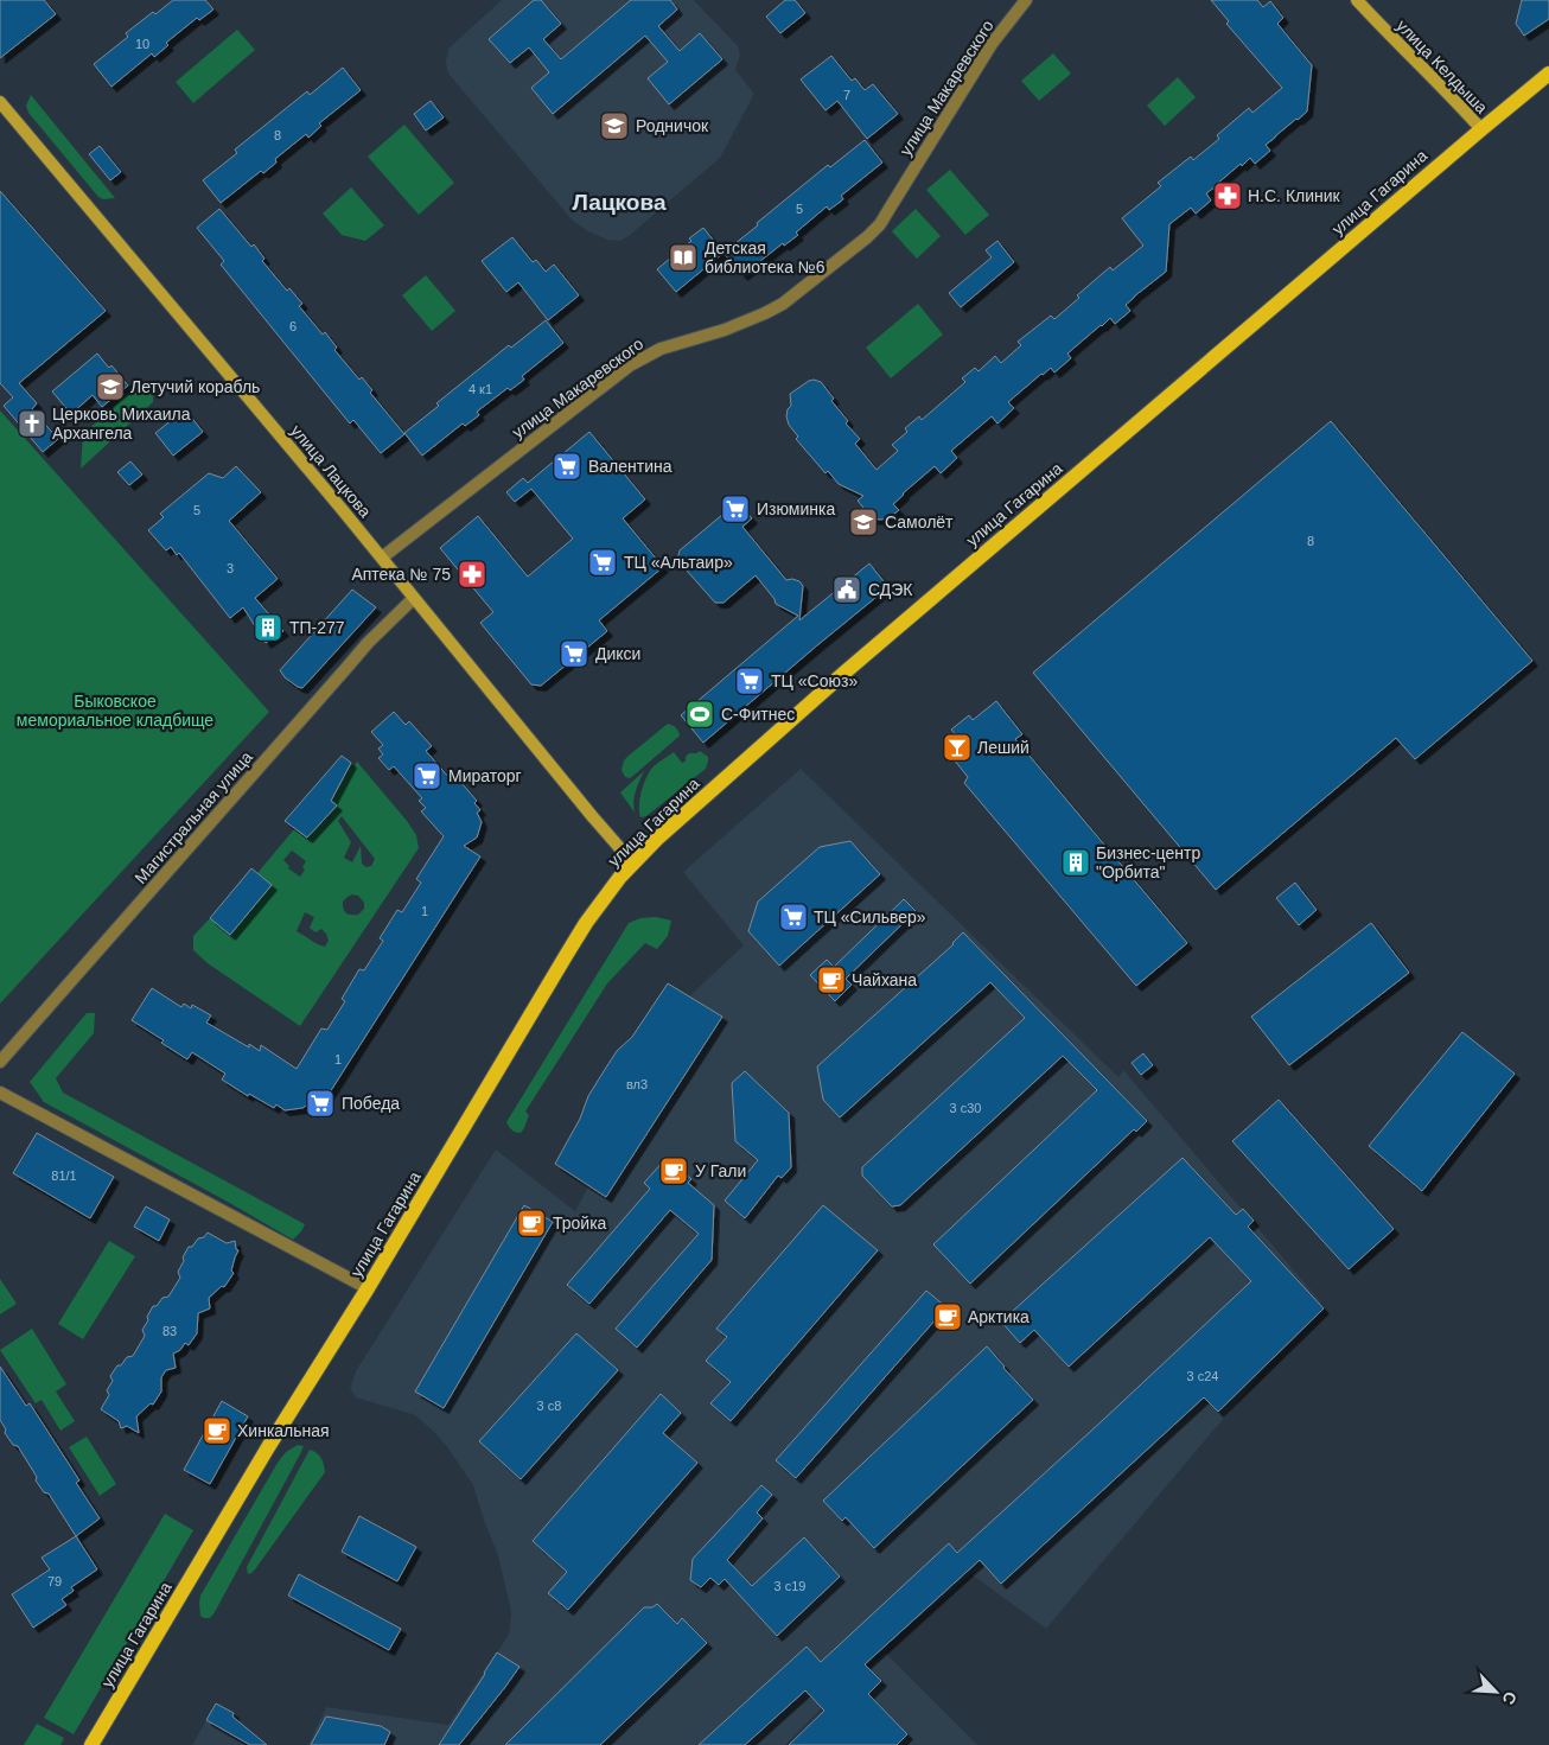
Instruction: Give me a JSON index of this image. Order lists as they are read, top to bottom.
{
  "streets": {
    "main road": ["улица Гагарина"],
    "street": [
      "улица Келдыша",
      "улица Макаревского",
      "улица Лацкова",
      "Магистральная улица"
    ]
  },
  "crossings": [
    ["улица Келдыша", "улица Гагарина"],
    ["улица Макаревского", "улица Лацкова"],
    ["улица Гагарина", "улица Лацкова"],
    ["улица Лацкова", "Магистральная улица"]
  ],
  "districts": ["Лацкова"],
  "parks": ["Быковское мемориальное кладбище"],
  "places": {
    "school or university": ["Родничок", "Летучий корабль", "Самолёт"],
    "pharmacy": ["Н.С. Клиник", "Аптека № 75"],
    "library": ["Детская библиотека №6"],
    "church": ["Церковь Михаила Архангела"],
    "supermarket": [
      "Валентина",
      "Изюминка",
      "ТЦ «Альтаир»",
      "Дикси",
      "ТЦ «Союз»",
      "Мираторг",
      "ТЦ «Сильвер»",
      "Победа"
    ],
    "public building": ["СДЭК"],
    "building": ["ТП-277", "Бизнес-центр \"Орбита\""],
    "sports": ["С-Фитнес"],
    "bar": ["Леший"],
    "cafe": [
      "Чайхана",
      "У Гали",
      "Тройка",
      "Арктика",
      "Хинкальная"
    ]
  },
  "house_numbers": [
    "10",
    "7",
    "8",
    "5",
    "6",
    "4 к1",
    "5",
    "8",
    "3",
    "1",
    "1",
    "вл3",
    "3 с30",
    "81/1",
    "83",
    "3 с24",
    "3 с8",
    "79",
    "3 с19"
  ],
  "north": "bottom right"
}
